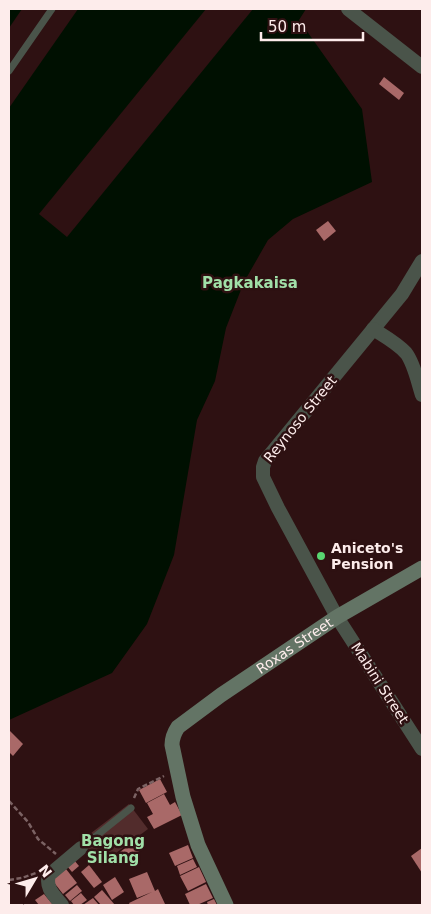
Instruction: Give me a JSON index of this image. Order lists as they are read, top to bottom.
{
  "streets": {
    "street": ["Reynoso Street", "Roxas Street", "Mabini Street"]
  },
  "crossings": [
    ["Reynoso Street", "Roxas Street"],
    ["Reynoso Street", "Mabini Street"],
    ["Roxas Street", "Mabini Street"]
  ],
  "districts": ["Pagkakaisa", "Bagong Silang"],
  "places": ["Aniceto's Pension"],
  "scale_bar": "50 m",
  "north": "top right"
}
